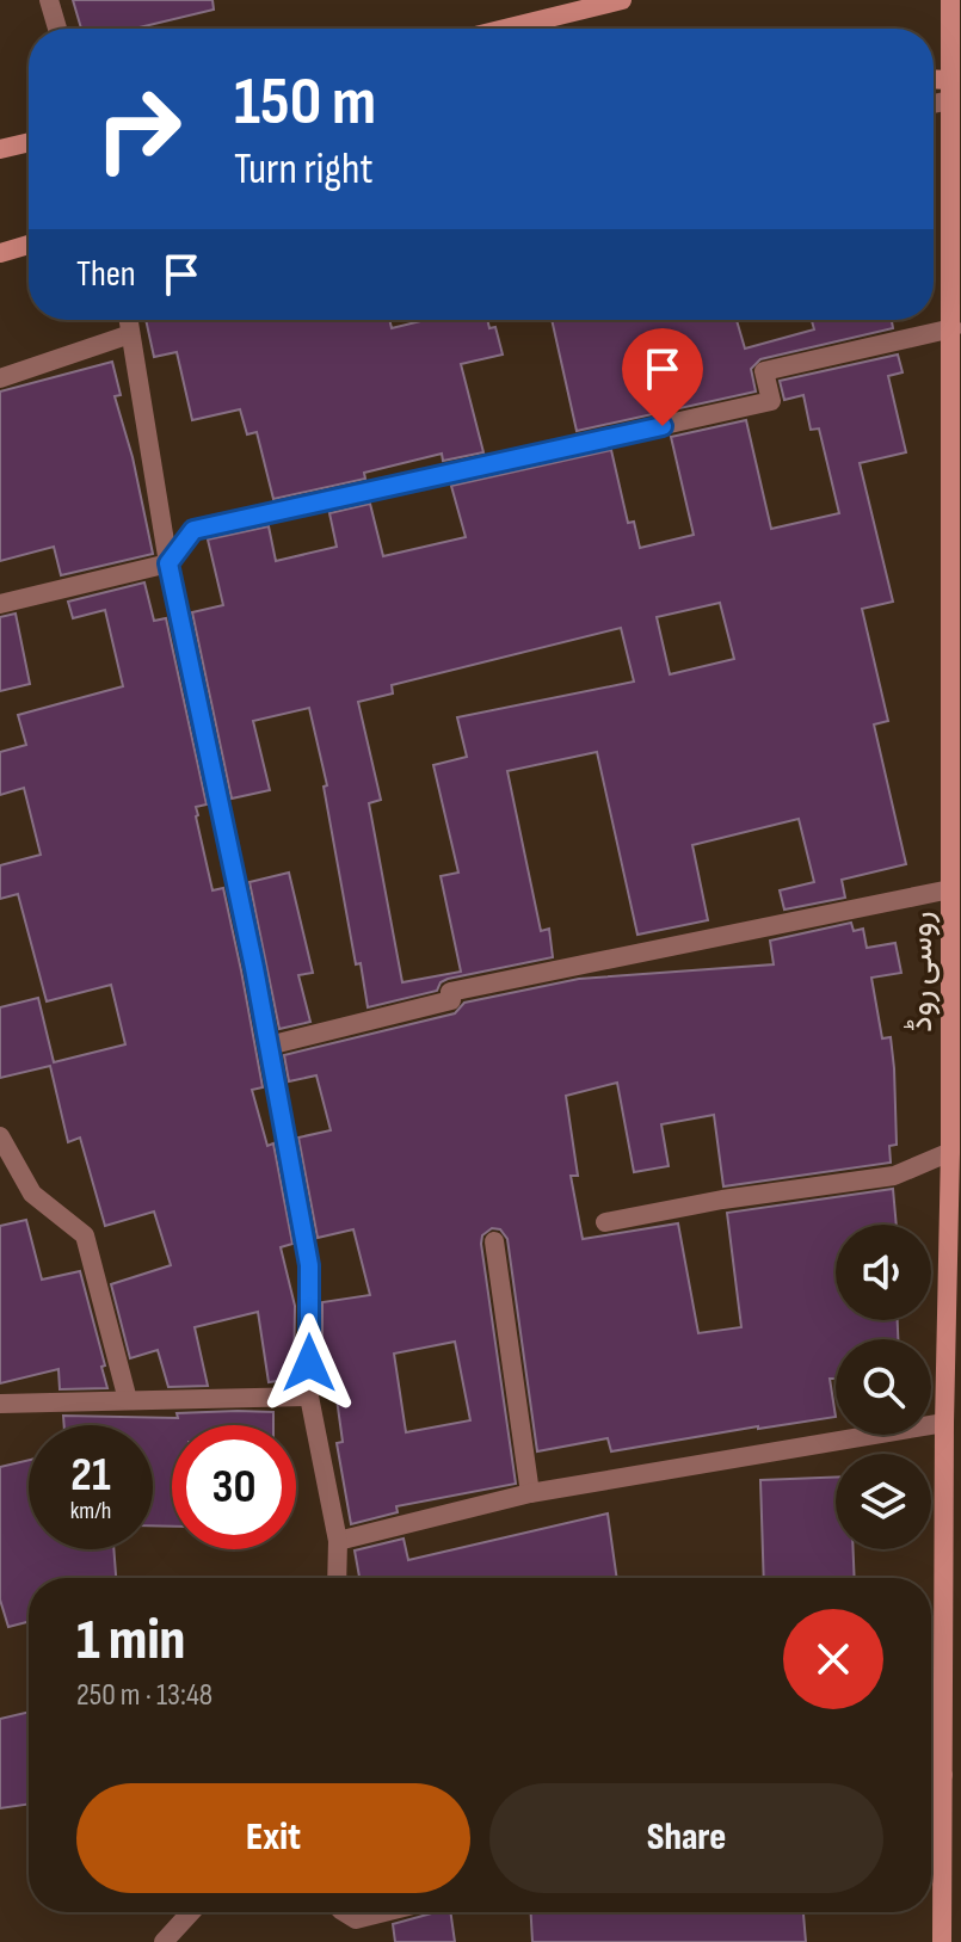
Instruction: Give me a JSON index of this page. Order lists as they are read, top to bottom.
{
  "streets": {
    "main road": ["روسی روڈ"]
  },
  "page": {
    "turn": ["150 m", "Turn right"],
    "then": "Then",
    "speed": "21 km/h",
    "limit": "30",
    "heading": ["1 min", "250 m · 13:48"],
    "buttons": ["Exit", "Share"]
  }
}
